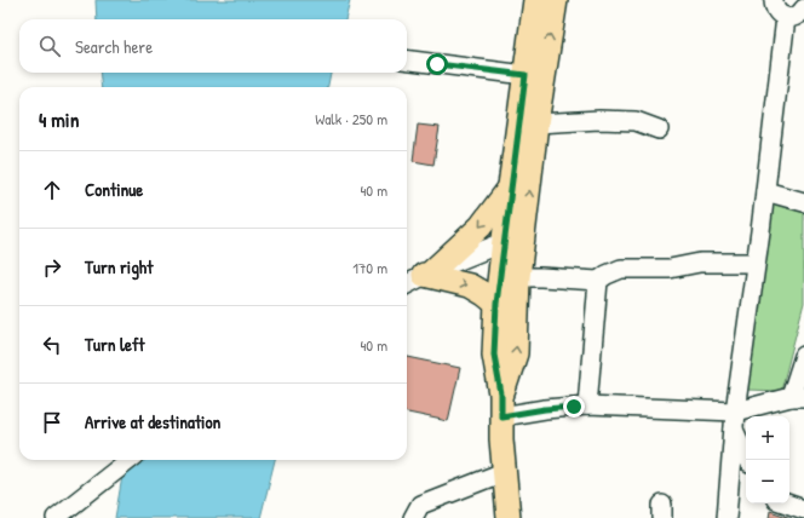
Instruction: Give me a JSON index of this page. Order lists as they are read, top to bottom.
{
  "page": {
    "search": "Search here",
    "heading": ["4 min", "Walk · 250 m"],
    "list": [
      ["Continue", "40 m"],
      ["Turn right", "170 m"],
      ["Turn left", "40 m"],
      "Arrive at destination"
    ],
    "map_buttons": ["+", "−"]
  }
}
